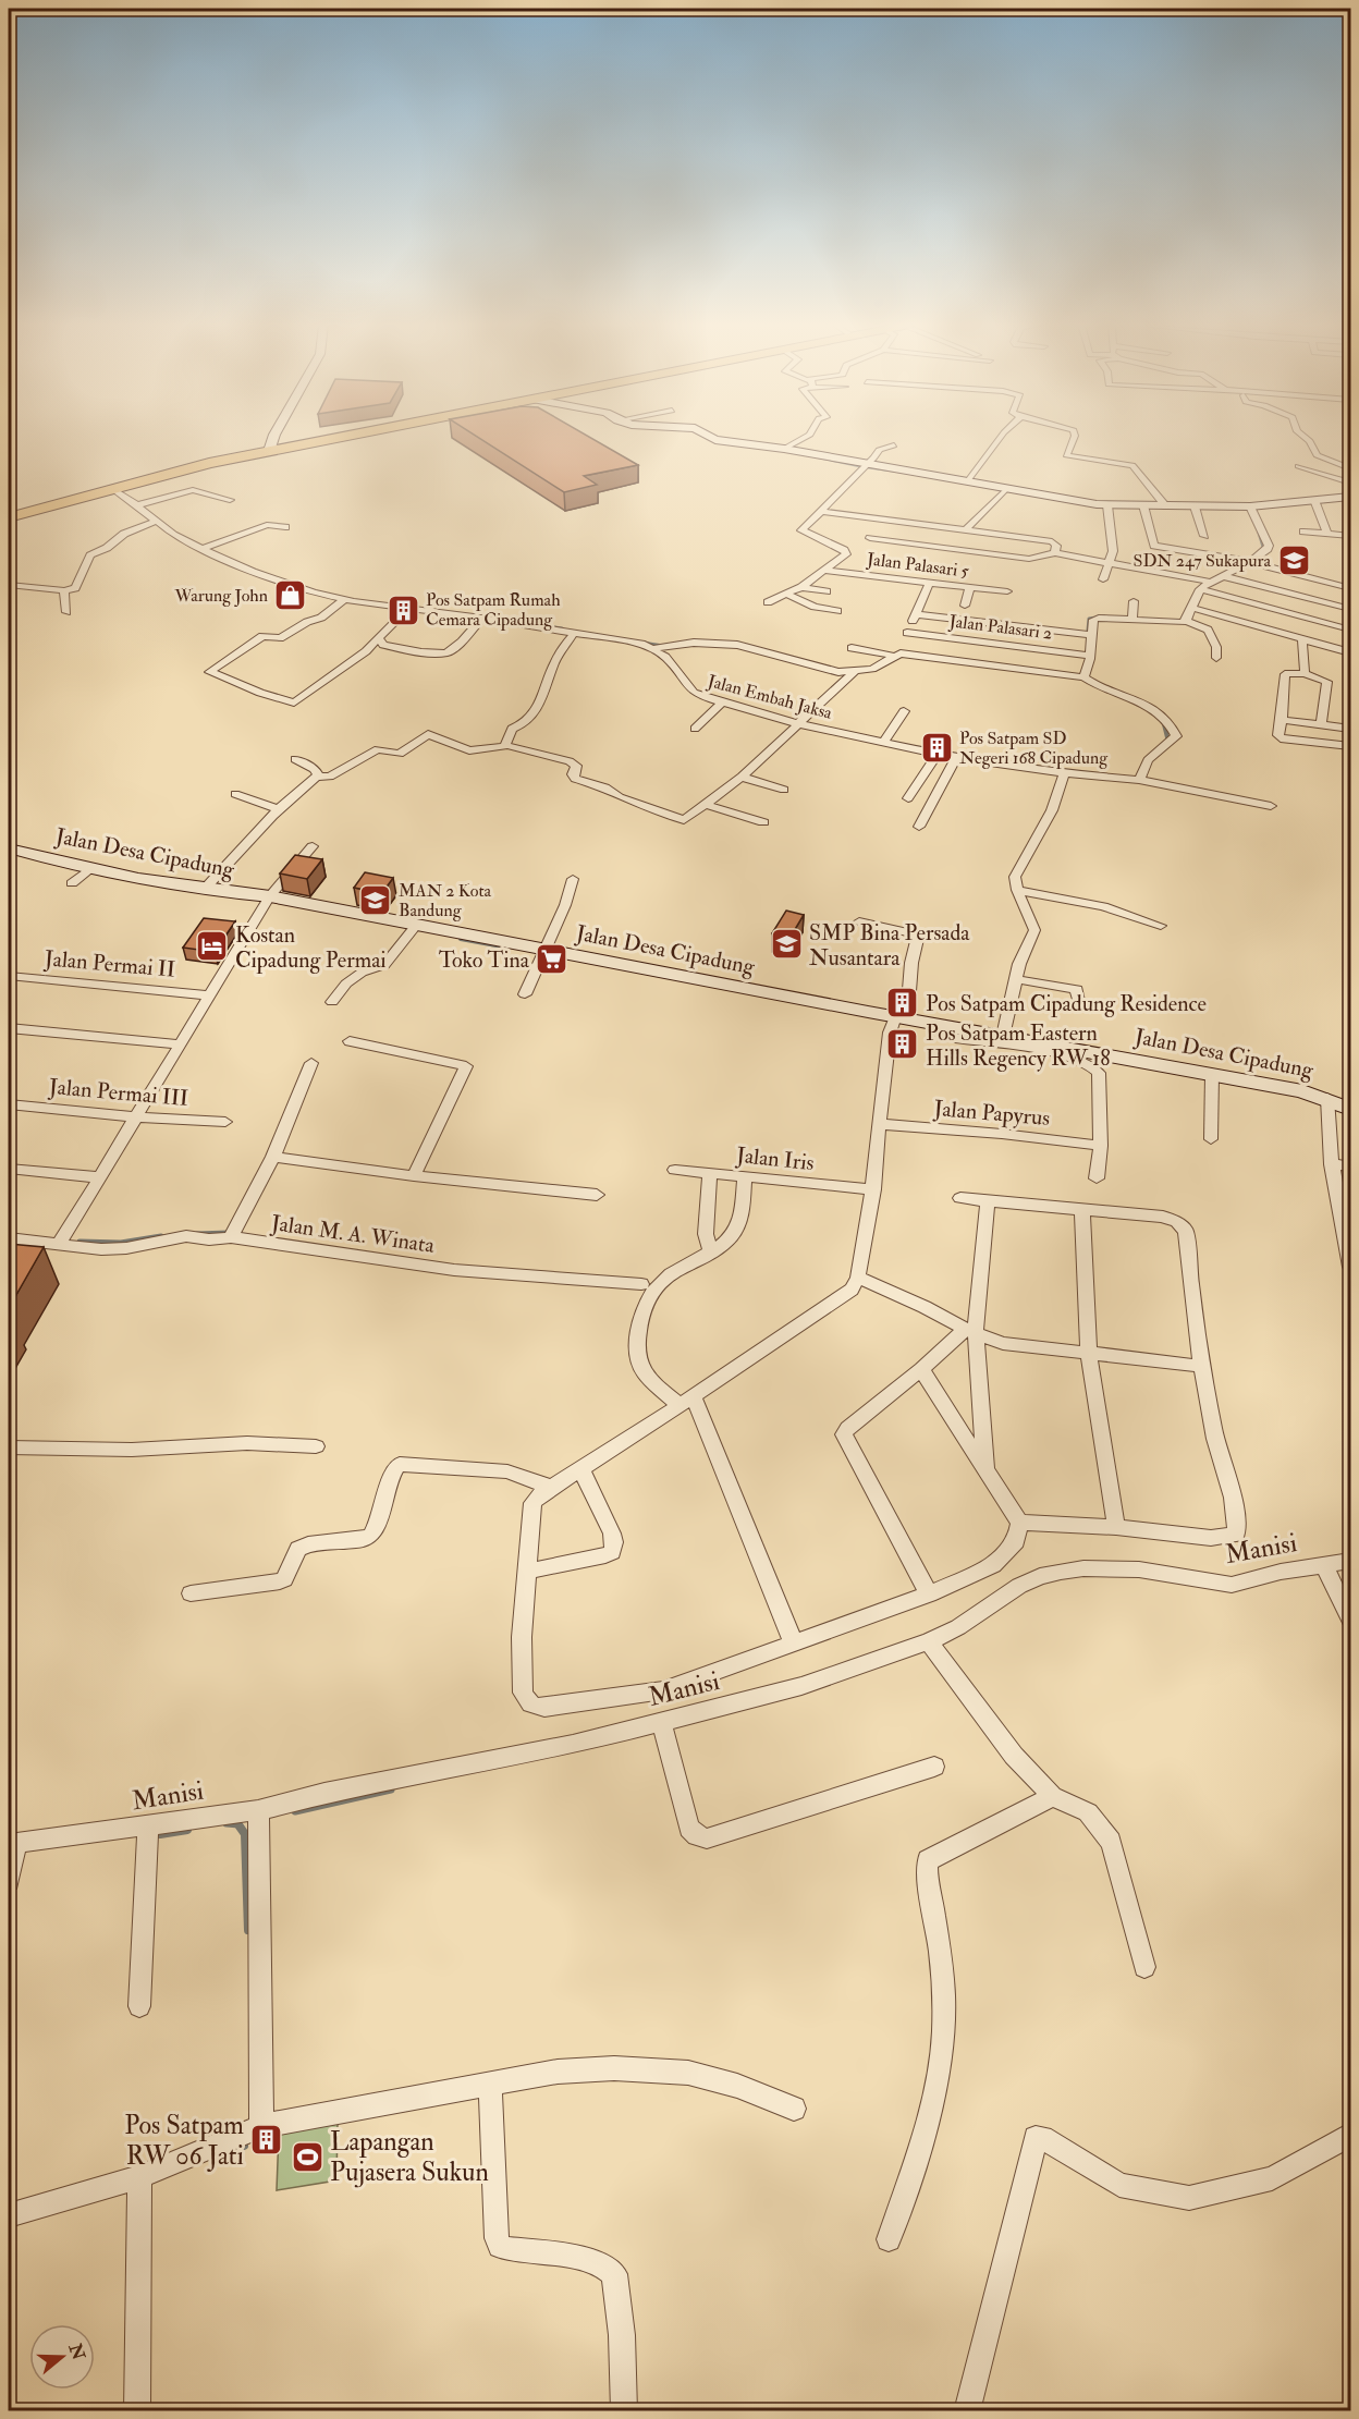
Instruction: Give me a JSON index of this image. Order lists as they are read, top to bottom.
{
  "streets": {
    "street": [
      "Jalan Palasari 5",
      "Jalan Palasari 2",
      "Jalan Embah Jaksa",
      "Jalan Desa Cipadung",
      "Jalan Permai II",
      "Jalan Permai III",
      "Jalan Papyrus",
      "Jalan Iris",
      "Jalan M. A. Winata",
      "Manisi"
    ]
  },
  "places": {
    "school or university": ["SDN 247 Sukapura", "MAN 2 Kota Bandung", "SMP Bina Persada Nusantara"],
    "shop": ["Warung John"],
    "building": [
      "Pos Satpam Rumah Cemara Cipadung",
      "Pos Satpam SD Negeri 168 Cipadung",
      "Pos Satpam Cipadung Residence",
      "Pos Satpam Eastern Hills Regency RW 18",
      "Pos Satpam RW 06 Jati"
    ],
    "hotel": ["Kostan Cipadung Permai"],
    "supermarket": ["Toko Tina"],
    "sports": ["Lapangan Pujasera Sukun"]
  },
  "north": "right"
}
